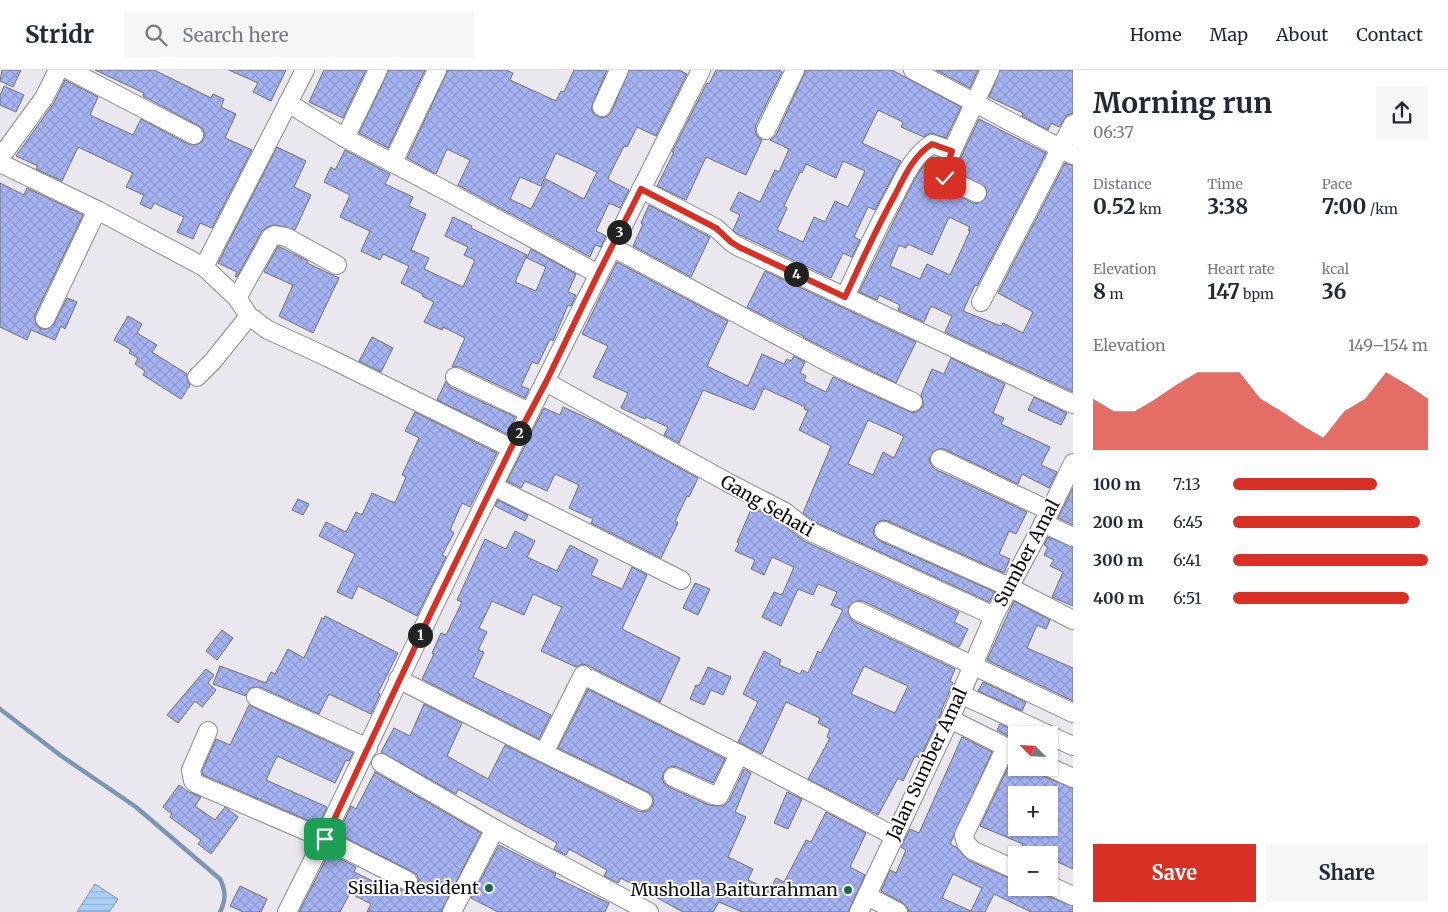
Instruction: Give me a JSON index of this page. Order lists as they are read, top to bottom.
{
  "streets": {
    "street": ["Gang Sehati", "Sumber Amal", "Jalan Sumber Amal"]
  },
  "crossings": [
    ["Gang Sehati", "Sumber Amal"],
    ["Gang Sehati", "Jalan Sumber Amal"],
    ["Sumber Amal", "Jalan Sumber Amal"]
  ],
  "places": ["Sisilia Resident", "Musholla Baiturrahman"],
  "north": "top left",
  "page": {
    "header": "Stridr",
    "search": "Search here",
    "nav": [
      "Home",
      "Map",
      "About",
      "Contact"
    ],
    "heading": ["Morning run", "06:37"],
    "stats": [
      ["Distance", "0.52 km"],
      ["Time", "3:38"],
      ["Pace", "7:00 /km"],
      ["Elevation", "8 m"],
      ["Heart rate", "147 bpm"],
      ["kcal", "36"]
    ],
    "pins": [
      "3",
      "4",
      "2",
      "1"
    ],
    "chart": ["Elevation", "149–154 m"],
    "list": [
      {
        "name": "100 m",
        "note": "7:13"
      },
      {
        "name": "200 m",
        "note": "6:45"
      },
      {
        "name": "300 m",
        "note": "6:41"
      },
      {
        "name": "400 m",
        "note": "6:51"
      }
    ],
    "map_buttons": ["+", "−"],
    "buttons": ["Save", "Share"]
  }
}
